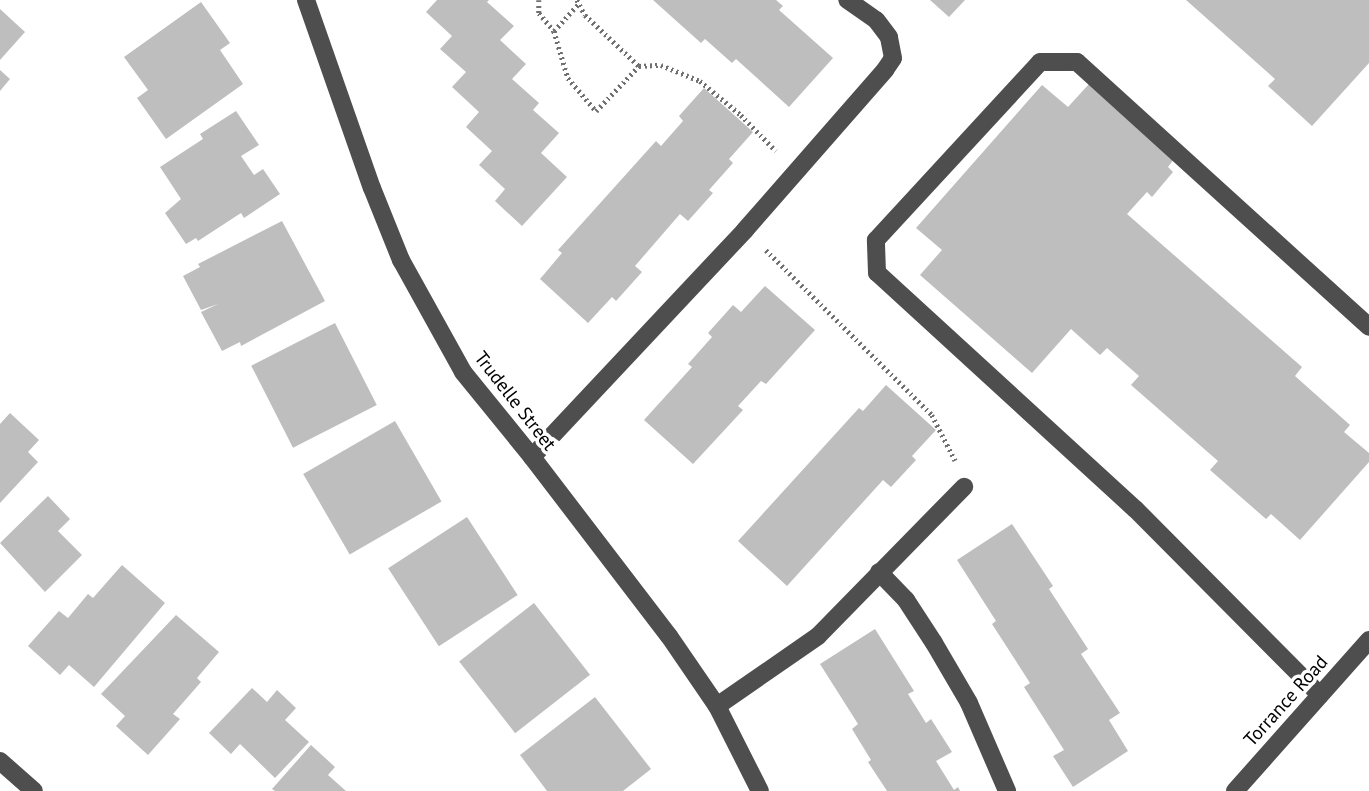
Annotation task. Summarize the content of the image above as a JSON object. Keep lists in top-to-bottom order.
{
  "streets": {
    "street": ["Trudelle Street", "Torrance Road"]
  }
}
